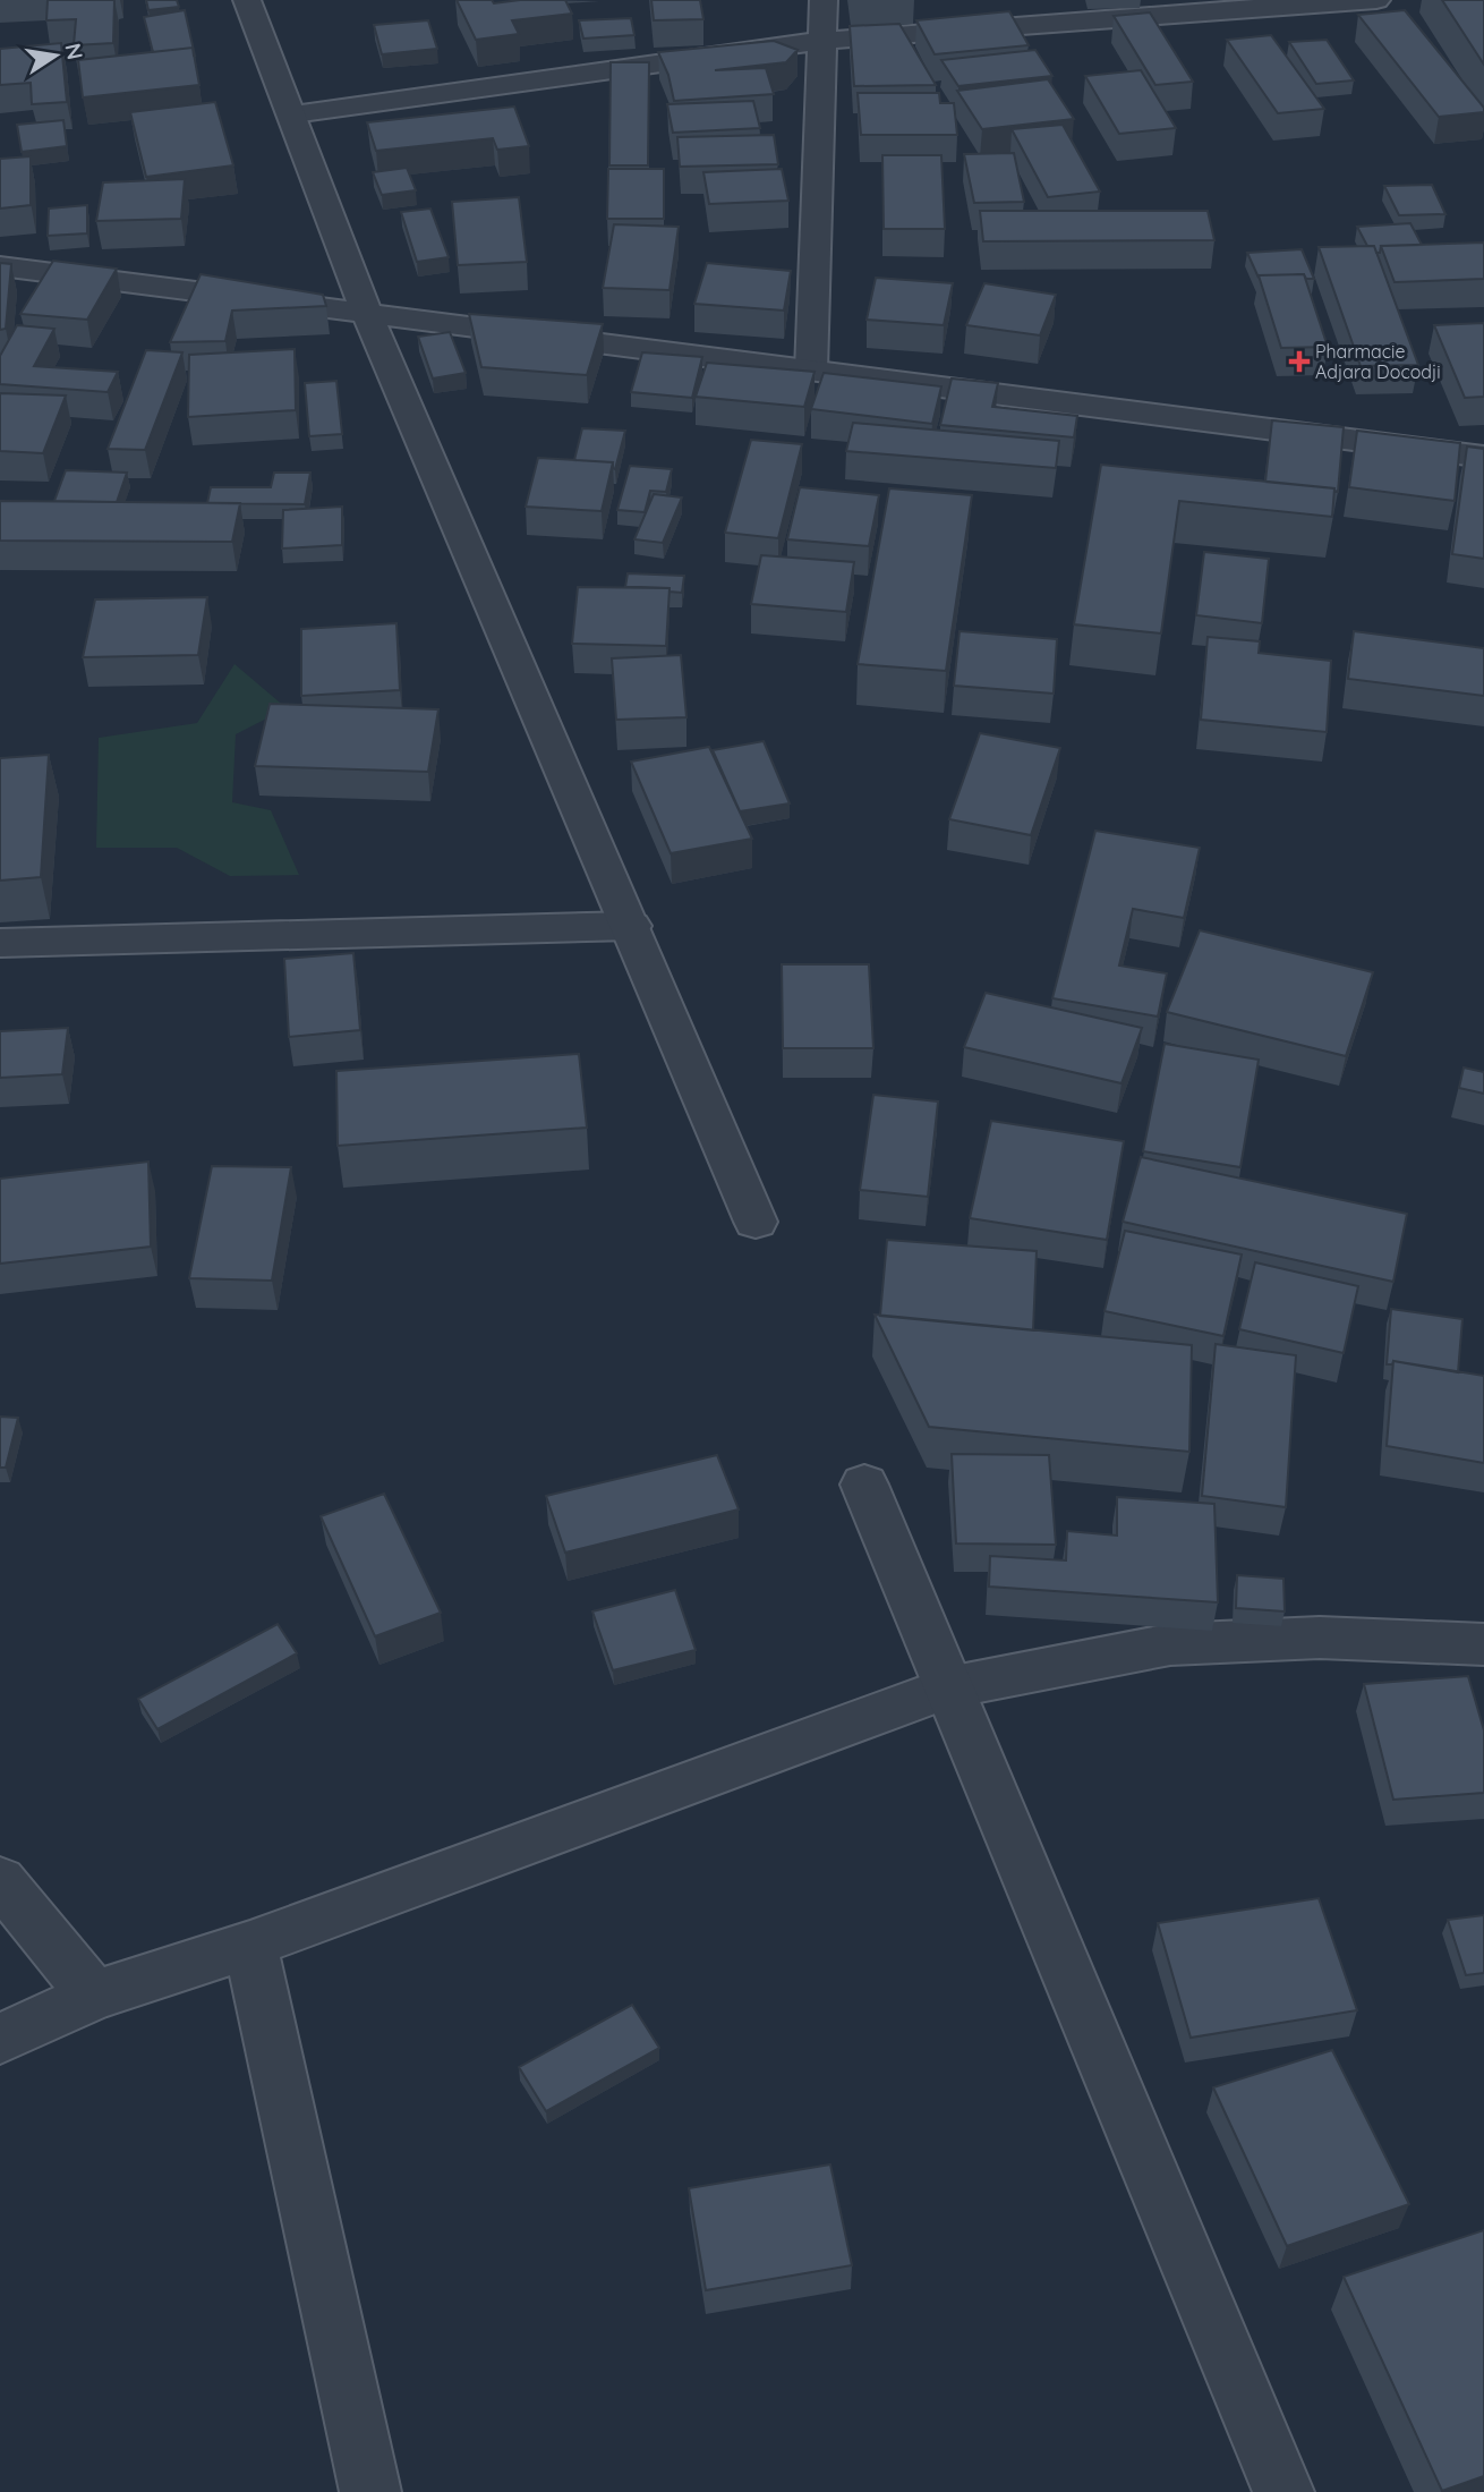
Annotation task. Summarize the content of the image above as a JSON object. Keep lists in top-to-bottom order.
{
  "places": {
    "health": ["Pharmacie Adjara Docodji"]
  },
  "north": "right"
}
